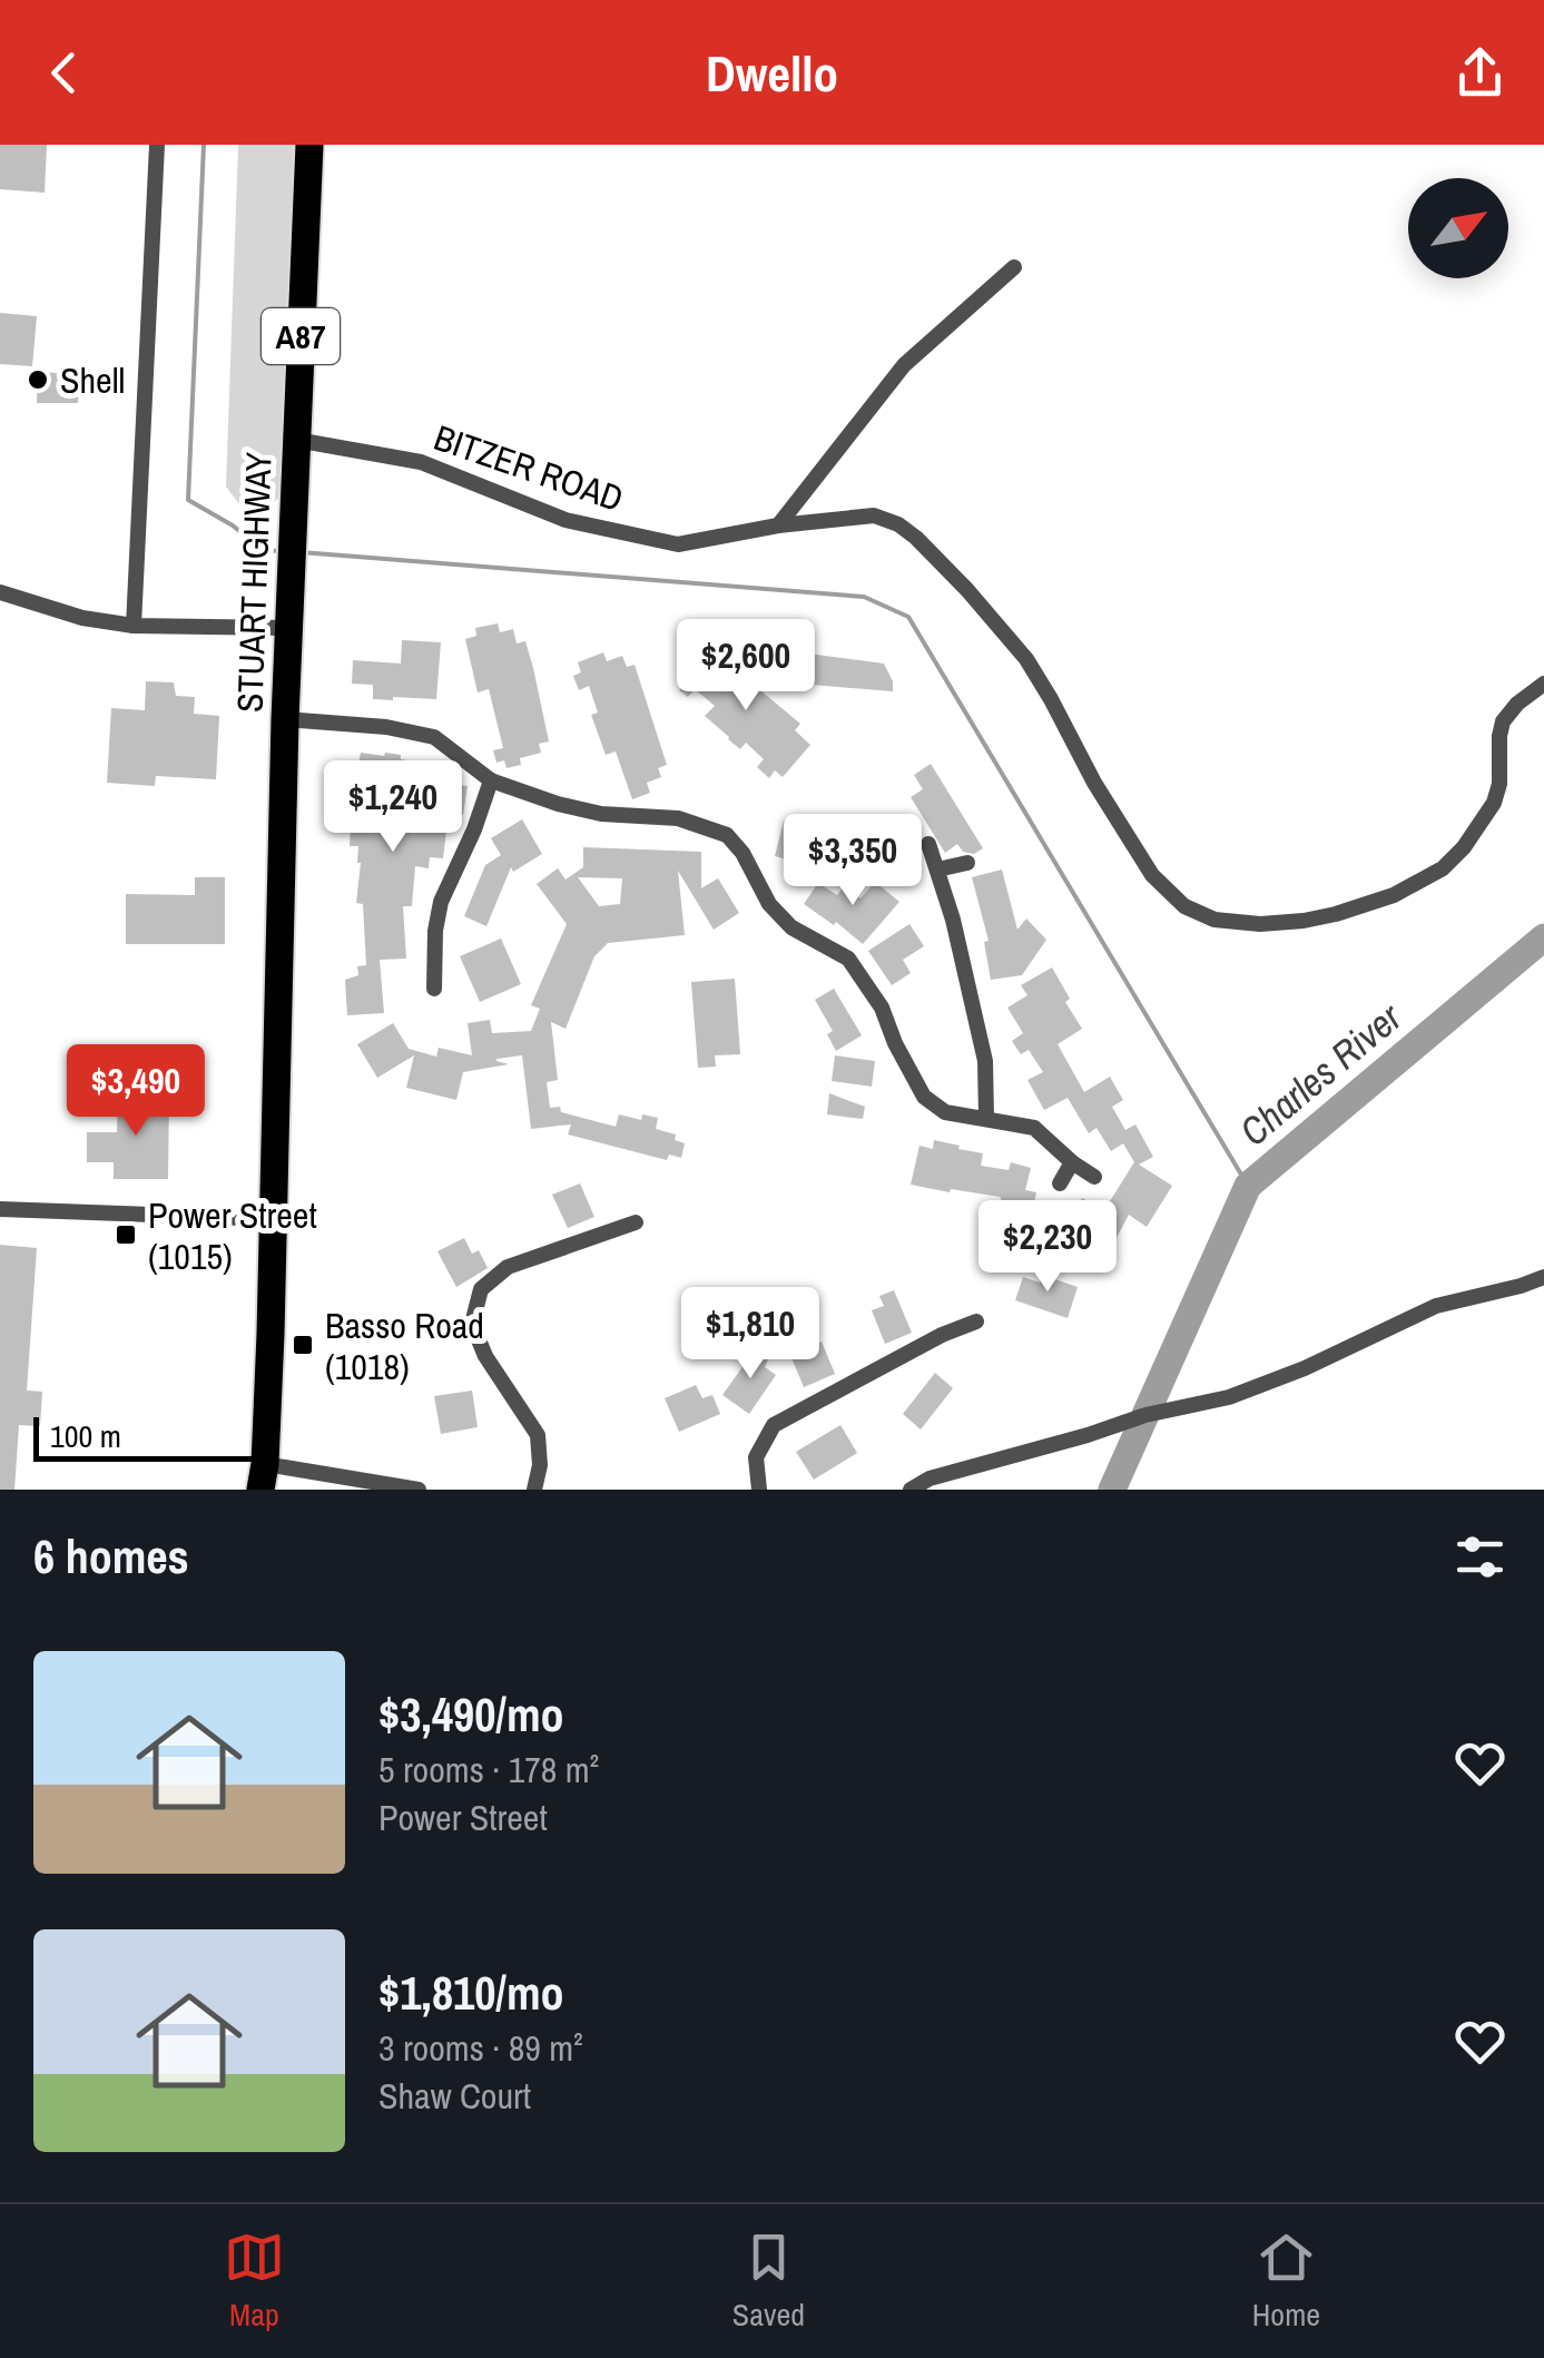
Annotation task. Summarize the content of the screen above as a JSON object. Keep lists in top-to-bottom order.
{
  "streets": {
    "highway": ["A87", "STUART HIGHWAY"],
    "street": ["BITZER ROAD"]
  },
  "crossings": [
    ["BITZER ROAD", "STUART HIGHWAY"]
  ],
  "water": ["Charles River"],
  "places": {
    "other": ["Shell"],
    "transit": ["Power Street (1015)", "Basso Road (1018)"]
  },
  "scale_bar": "100 m",
  "north": "top right",
  "page": {
    "header": "Dwello",
    "price": [
      "$2,600",
      "$1,240",
      "$3,350",
      "$3,490",
      "$2,230",
      "$1,810"
    ],
    "scale": "100 m",
    "heading": "6 homes",
    "list": [
      {
        "name": "$3,490/mo",
        "note": "5 rooms · 178 m² · Power Street"
      },
      {
        "name": "$1,810/mo",
        "note": "3 rooms · 89 m² · Shaw Court"
      }
    ],
    "tabs": ["Map", "Saved", "Home"]
  }
}
